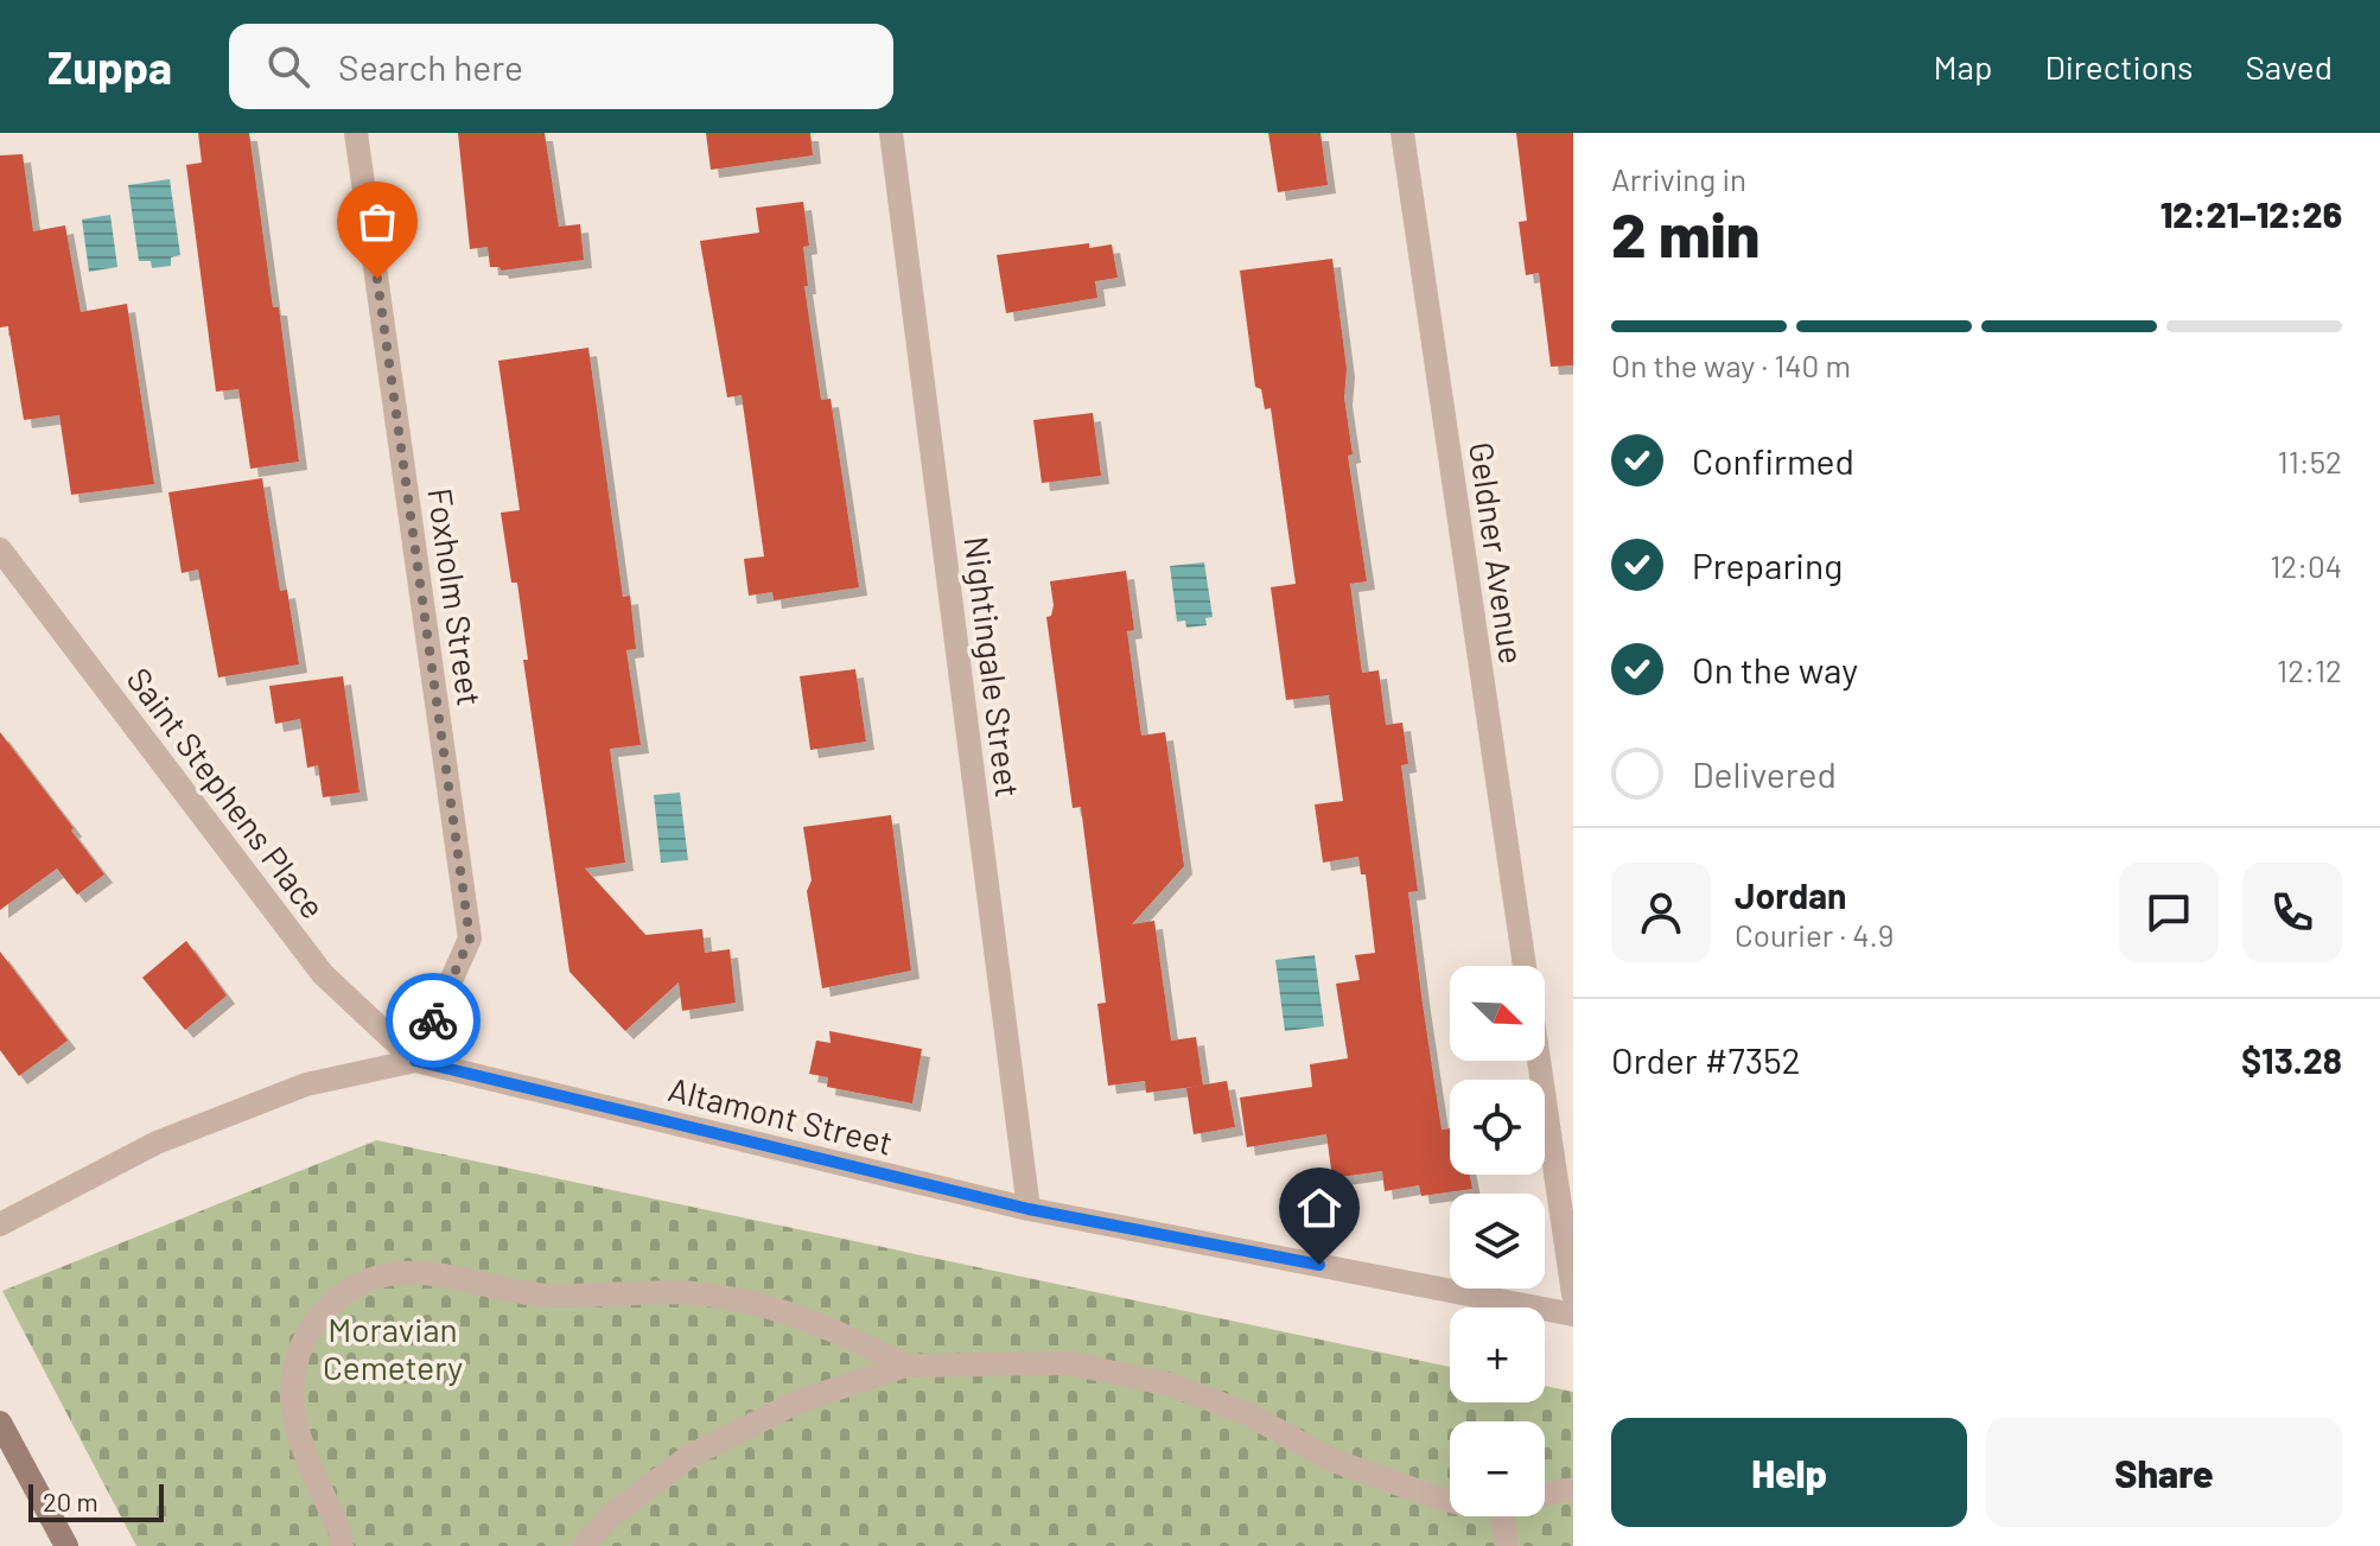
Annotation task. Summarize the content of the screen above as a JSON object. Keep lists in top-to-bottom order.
{
  "streets": {
    "street": [
      "Geldner Avenue",
      "Foxholm Street",
      "Nightingale Street",
      "Saint Stephens Place",
      "Altamont Street"
    ]
  },
  "crossings": [
    ["Foxholm Street", "Saint Stephens Place"],
    ["Foxholm Street", "Altamont Street"],
    ["Nightingale Street", "Altamont Street"],
    ["Saint Stephens Place", "Altamont Street"]
  ],
  "parks": ["Moravian Cemetery"],
  "scale_bar": "20 m",
  "north": "bottom right",
  "page": {
    "header": "Zuppa",
    "search": "Search here",
    "nav": ["Map", "Directions", "Saved"],
    "heading": ["2 min", "Arriving in", "12:21–12:26"],
    "panel": [
      "Jordan",
      "Courier · 4.9",
      "Order #7352",
      "$13.28"
    ],
    "bar": "On the way · 140 m",
    "list": [
      ["Confirmed", "11:52"],
      ["Preparing", "12:04"],
      ["On the way", "12:12"],
      "Delivered"
    ],
    "map_buttons": ["+", "−"],
    "buttons": ["Help", "Share"],
    "scale": "20 m"
  }
}
